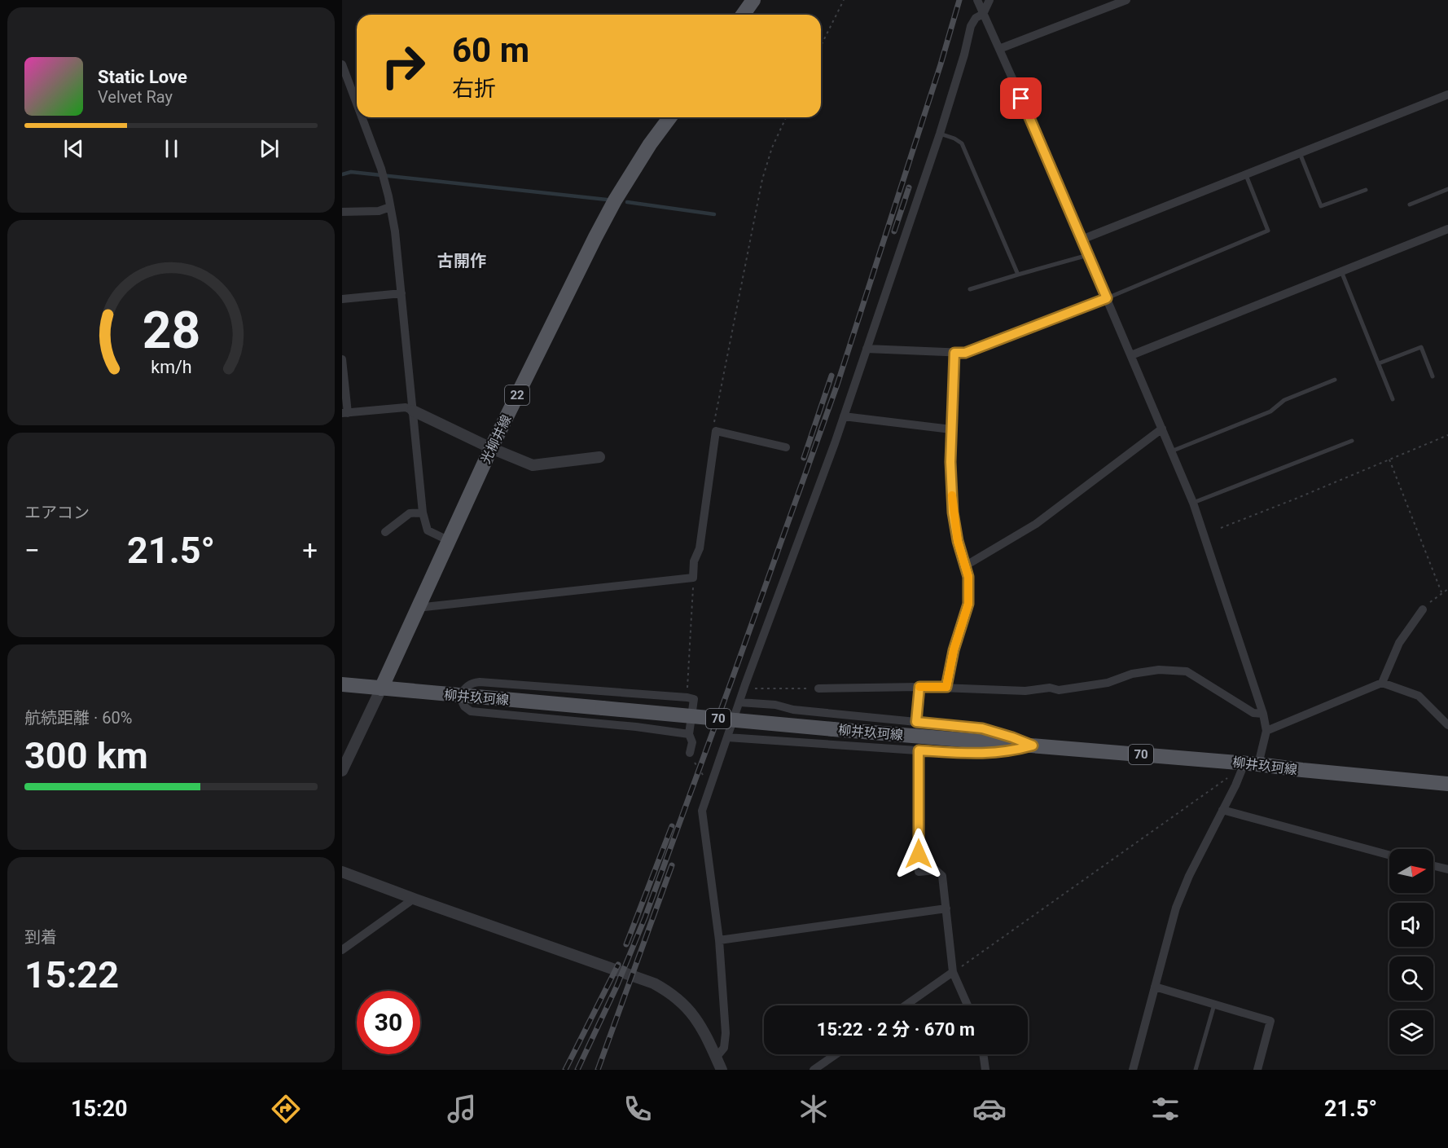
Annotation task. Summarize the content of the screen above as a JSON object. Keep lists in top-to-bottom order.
{
  "streets": {
    "main road": [
      "22",
      "光柳井線",
      "柳井玖珂線",
      "70"
    ]
  },
  "crossings": [
    ["光柳井線", "柳井玖珂線"]
  ],
  "districts": ["古開作"],
  "north": "right",
  "page": {
    "turn": ["60 m", "右折"],
    "song": ["Static Love", "Velvet Ray"],
    "tile": [
      "エアコン",
      ["航続距離 · 60%", "300 km"],
      ["到着", "15:22"]
    ],
    "heat": ["−", "21.5°", "+"],
    "limit": "30",
    "trip": "15:22 · 2 分 · 670 m",
    "tabs": ["15:20", "21.5°"],
    "gauge": ["28", "km/h"]
  }
}
